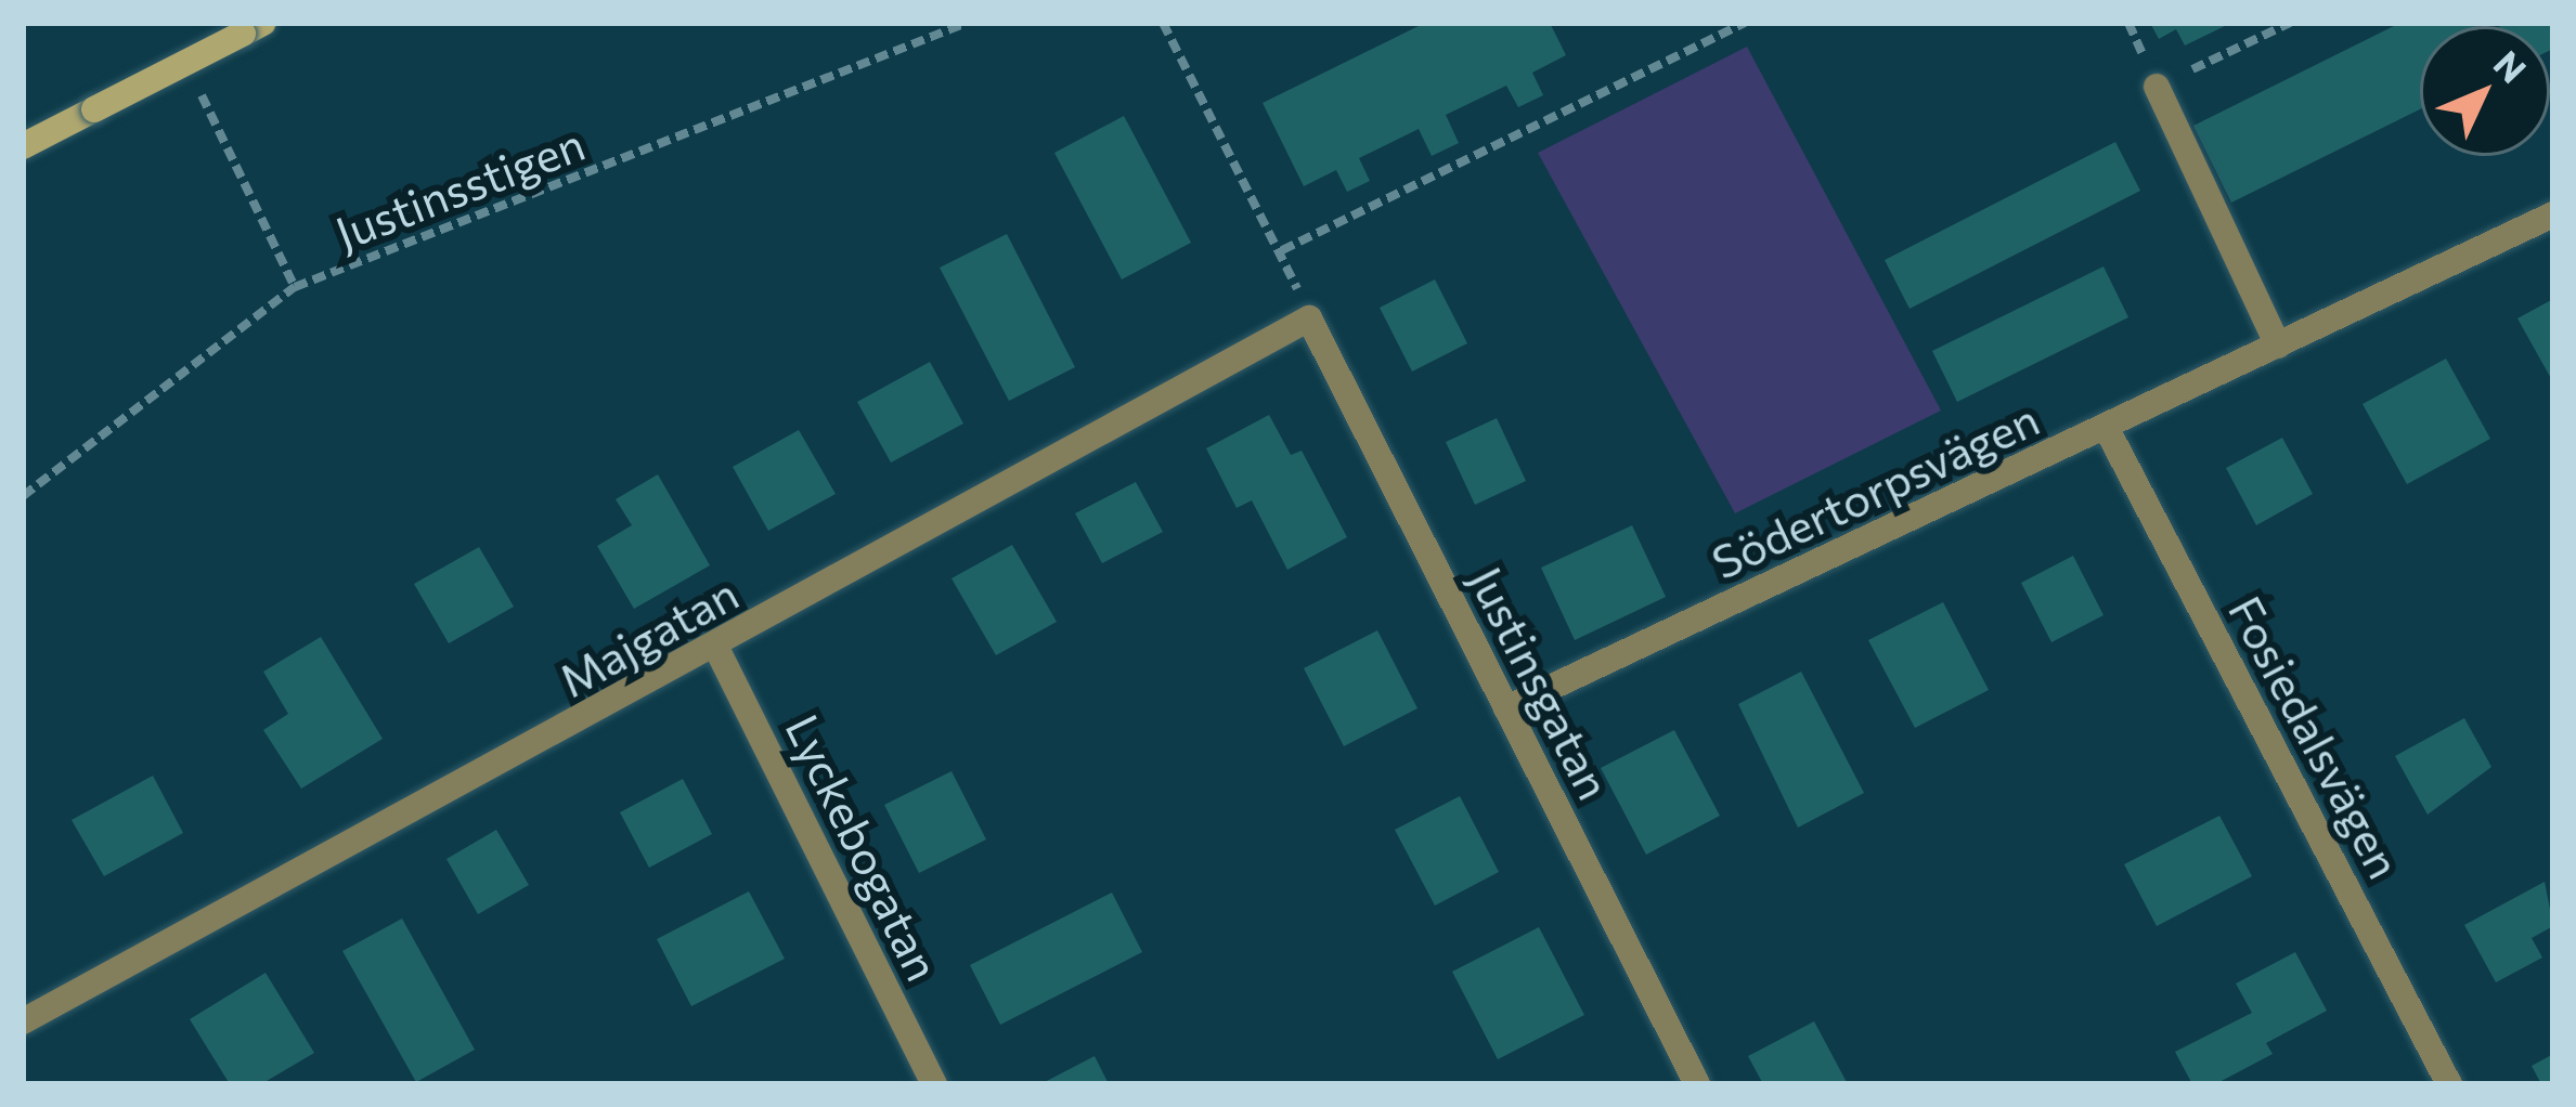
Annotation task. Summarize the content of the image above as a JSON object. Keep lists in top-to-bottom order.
{
  "streets": {
    "street": [
      "Södertorpsvägen",
      "Majgatan",
      "Justinsgatan",
      "Fosiedalsvägen",
      "Lyckebogatan"
    ],
    "path": ["Justinsstigen"]
  },
  "crossings": [
    ["Södertorpsvägen", "Justinsgatan"],
    ["Södertorpsvägen", "Fosiedalsvägen"],
    ["Majgatan", "Justinsgatan"],
    ["Majgatan", "Lyckebogatan"]
  ],
  "north": "top right"
}
